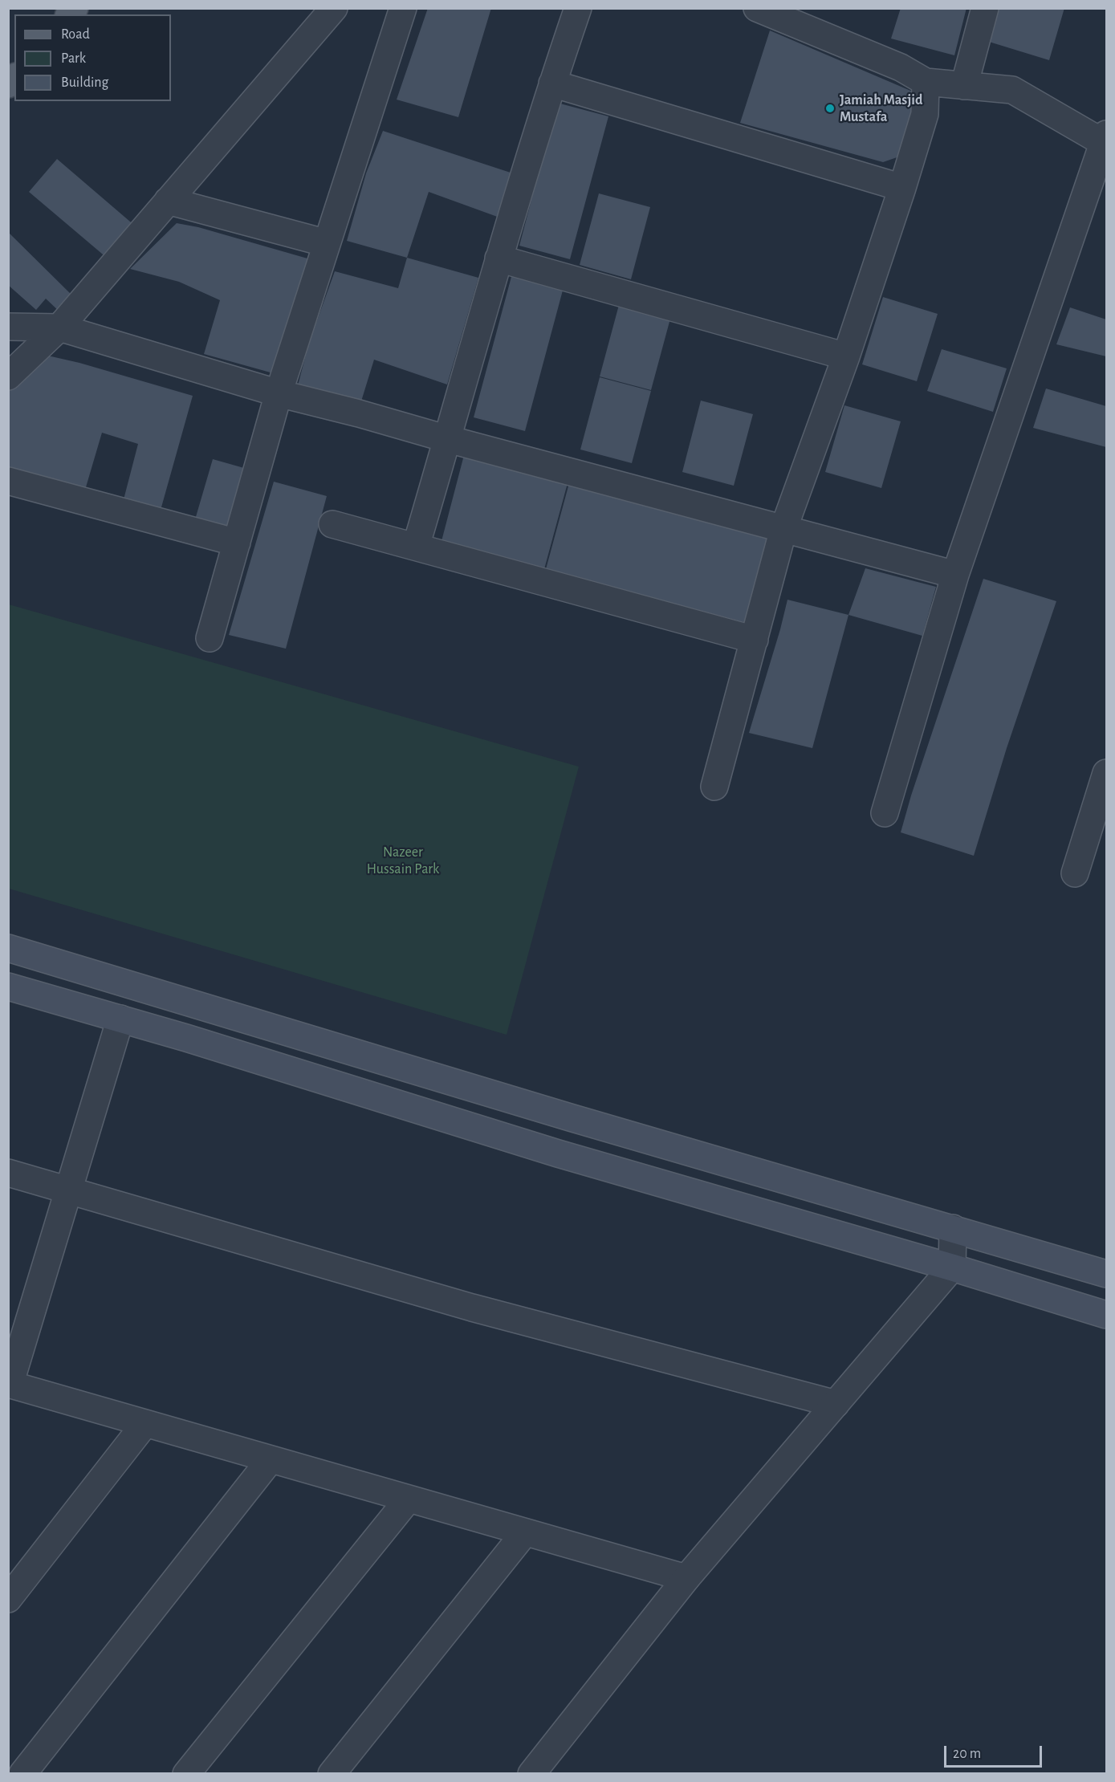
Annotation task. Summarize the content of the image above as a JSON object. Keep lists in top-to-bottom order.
{
  "parks": ["Nazeer Hussain Park"],
  "places": ["Jamiah Masjid Mustafa"],
  "legend": ["Road", "Park", "Building"],
  "scale_bar": "20 m"
}
